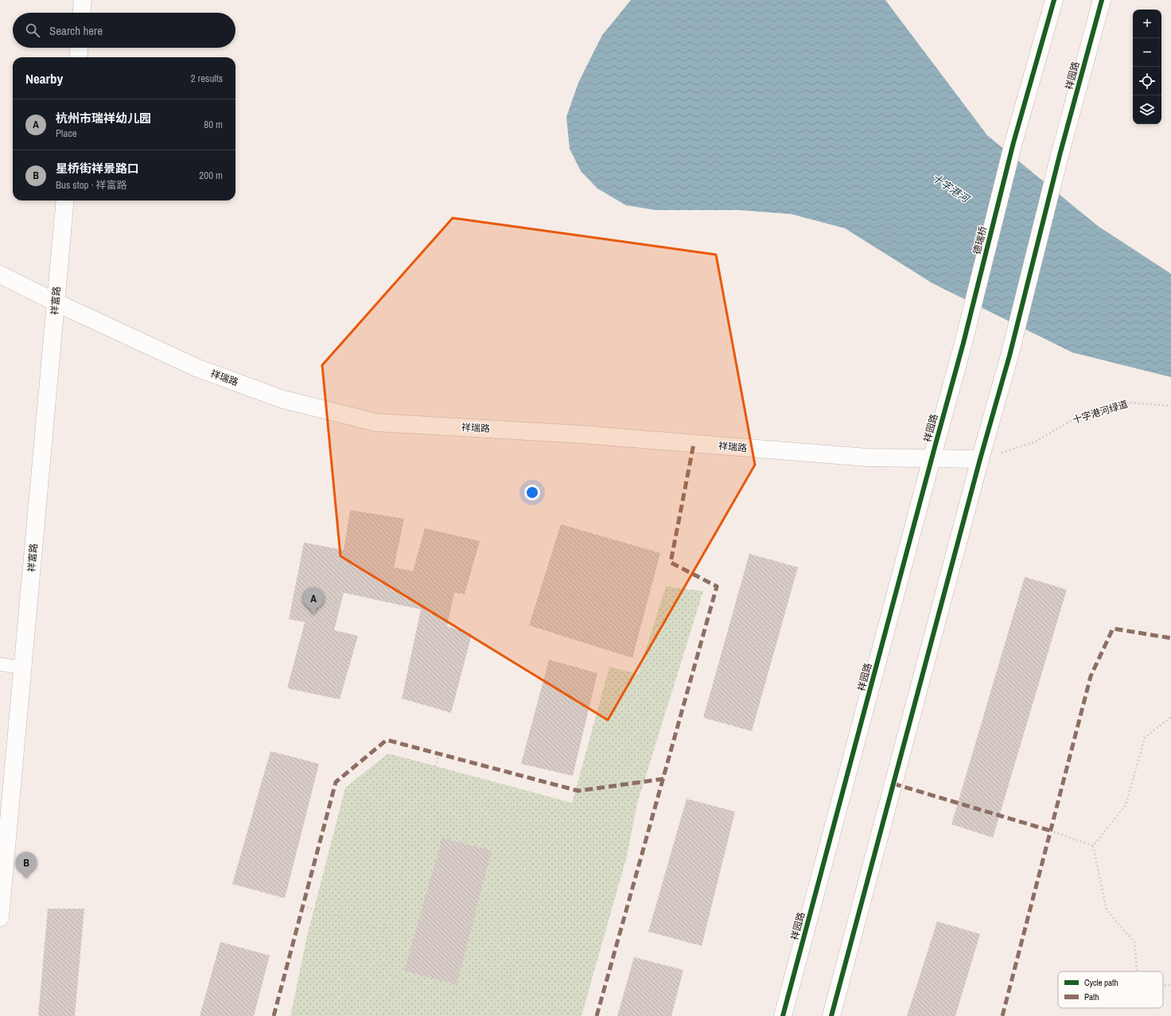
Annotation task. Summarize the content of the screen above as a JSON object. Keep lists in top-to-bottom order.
{
  "streets": {
    "main road": [
      "祥园路",
      "德瑞桥",
      "祥富路",
      "祥瑞路"
    ],
    "path": ["十字港河绿道"]
  },
  "crossings": [
    ["祥园路", "德瑞桥"],
    ["祥园路", "祥瑞路"],
    ["祥园路", "十字港河绿道"],
    ["祥富路", "祥瑞路"],
    ["祥瑞路", "十字港河绿道"]
  ],
  "water": ["十字港河"],
  "legend": ["Cycle path", "Path"],
  "page": {
    "map_buttons": ["+", "−"],
    "search": "Search here",
    "heading": ["Nearby", "2 results"],
    "list": [
      {
        "mark": "A",
        "name": "杭州市瑞祥幼儿园",
        "note": "Place",
        "value": "80 m"
      },
      {
        "mark": "B",
        "name": "星桥街祥景路口",
        "note": "Bus stop · 祥富路",
        "value": "200 m"
      }
    ],
    "pins": ["A", "B"]
  }
}
